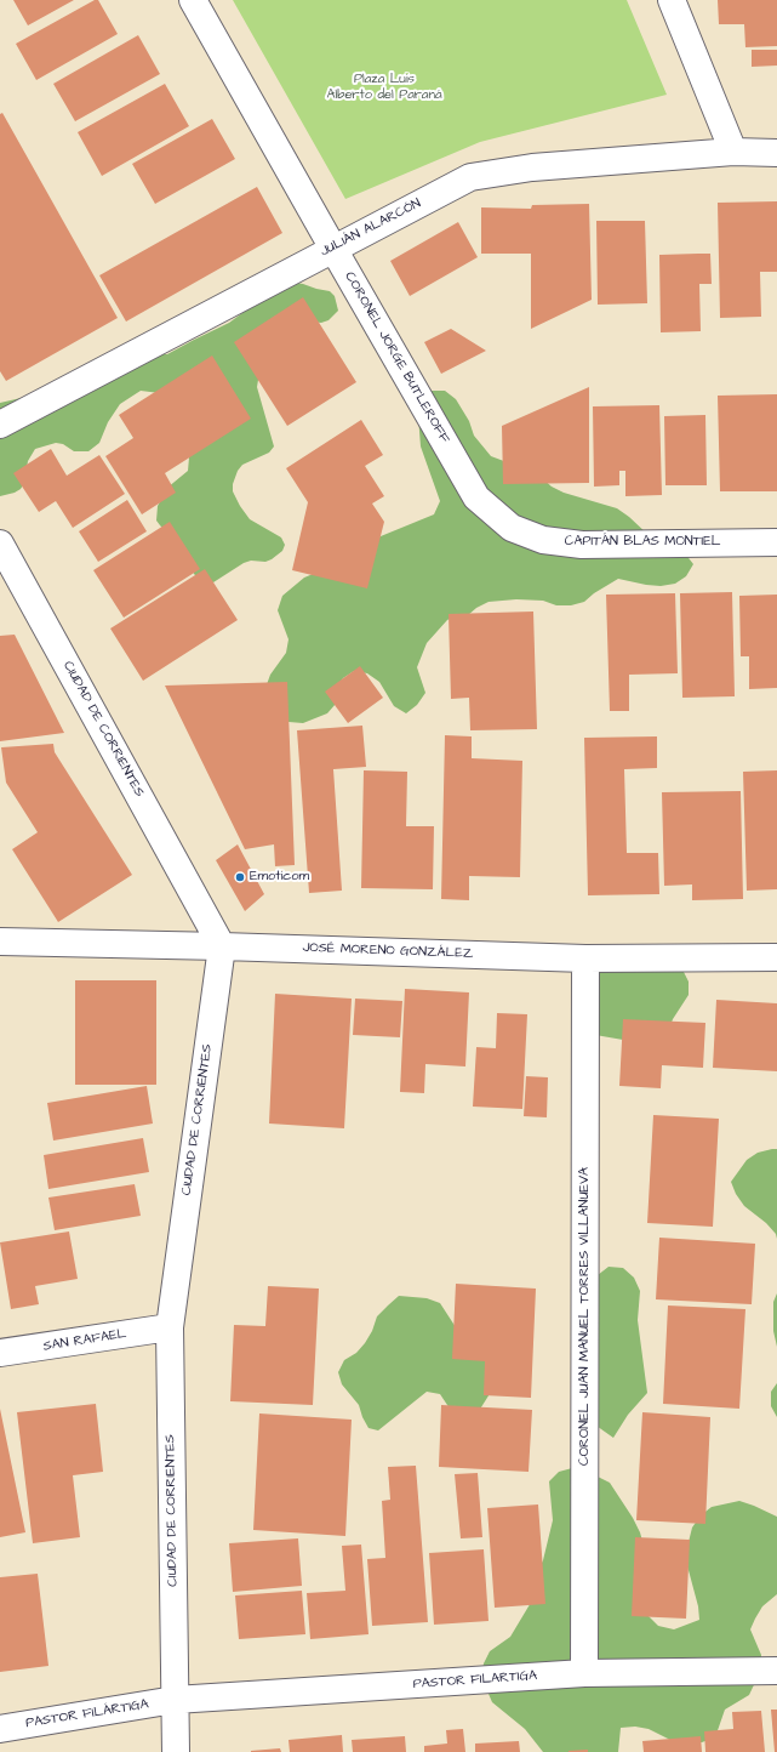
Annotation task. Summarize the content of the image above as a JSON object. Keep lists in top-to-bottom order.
{
  "streets": {
    "street": [
      "JULIÁN ALARCÓN",
      "CORONEL JORGE BUTLEROFF",
      "CAPITÁN BLAS MONTIEL",
      "CIUDAD DE CORRIENTES",
      "JOSÉ MORENO GONZÁLEZ",
      "CORONEL JUAN MANUEL TORRES VILLANUEVA",
      "SAN RAFAEL",
      "PASTOR FILARTIGA",
      "PASTOR FILÁRTIGA"
    ]
  },
  "crossings": [
    ["JULIÁN ALARCÓN", "CORONEL JORGE BUTLEROFF"],
    ["CORONEL JORGE BUTLEROFF", "CAPITÁN BLAS MONTIEL"],
    ["CIUDAD DE CORRIENTES", "JOSÉ MORENO GONZÁLEZ"],
    ["CIUDAD DE CORRIENTES", "SAN RAFAEL"],
    ["CIUDAD DE CORRIENTES", "PASTOR FILARTIGA"],
    ["CIUDAD DE CORRIENTES", "PASTOR FILÁRTIGA"],
    ["JOSÉ MORENO GONZÁLEZ", "CORONEL JUAN MANUEL TORRES VILLANUEVA"],
    ["CORONEL JUAN MANUEL TORRES VILLANUEVA", "PASTOR FILARTIGA"],
    ["PASTOR FILARTIGA", "PASTOR FILÁRTIGA"]
  ],
  "parks": ["Plaza Luis Alberto del Paraná"],
  "places": ["Emoticom"]
}
